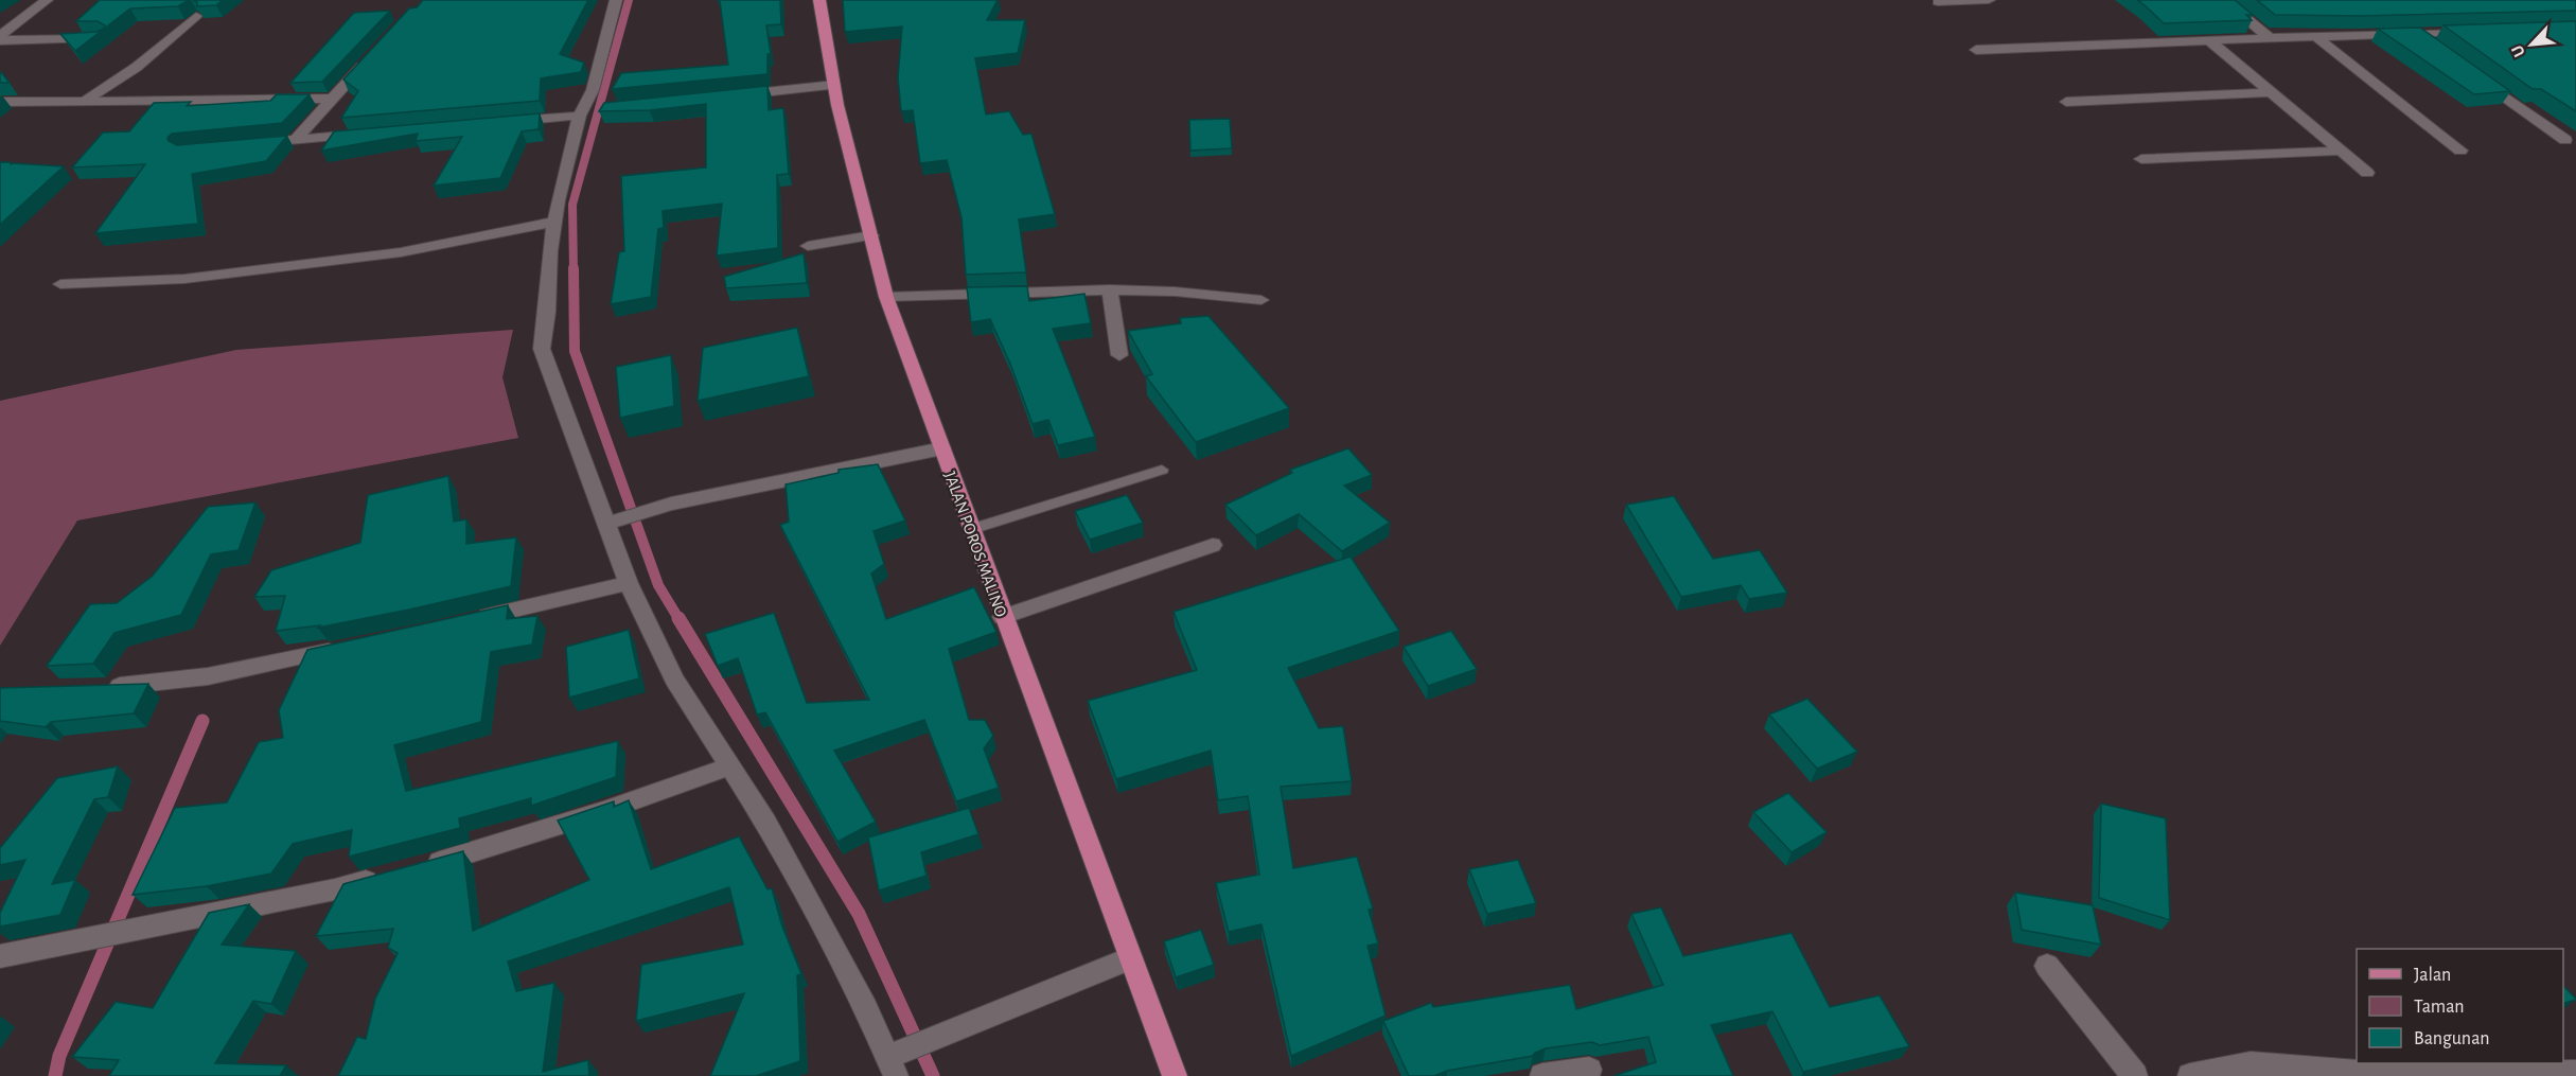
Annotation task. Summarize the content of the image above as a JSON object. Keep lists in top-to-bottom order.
{
  "streets": {
    "main road": ["JALAN POROS MALINO"]
  },
  "legend": ["Jalan", "Taman", "Bangunan"],
  "north": "bottom left"
}
